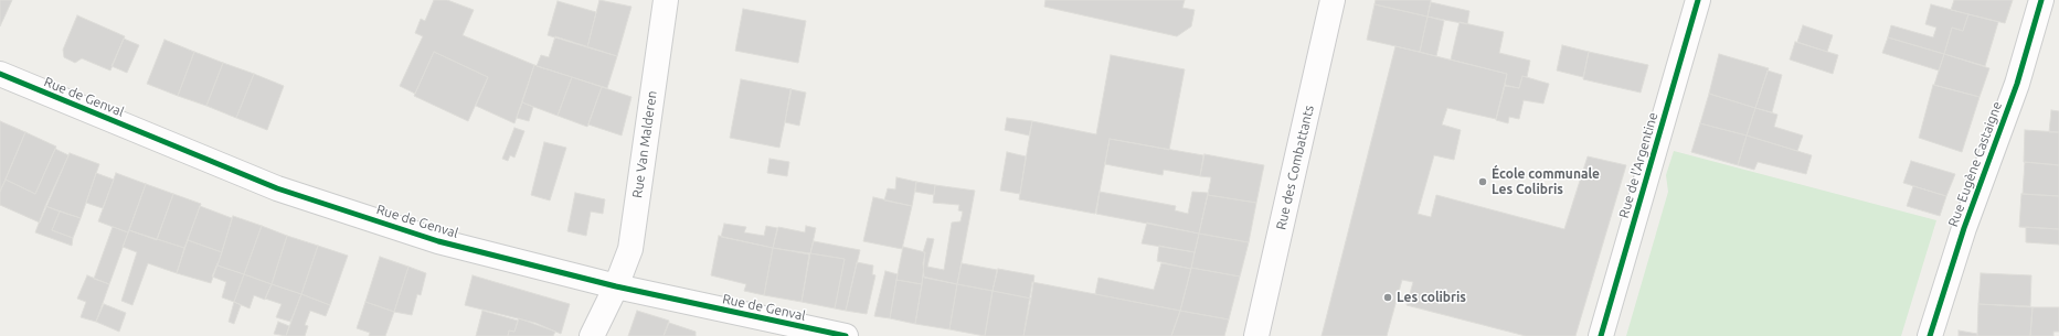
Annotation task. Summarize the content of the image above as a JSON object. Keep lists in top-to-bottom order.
{
  "streets": {
    "street": [
      "Rue de Genval",
      "Rue Van Malderen",
      "Rue Eugène Castaigne",
      "Rue de l'Argentine",
      "Rue des Combattants"
    ]
  },
  "crossings": [
    ["Rue de Genval", "Rue Van Malderen"]
  ],
  "places": ["École communale Les Colibris", "Les colibris"]
}
